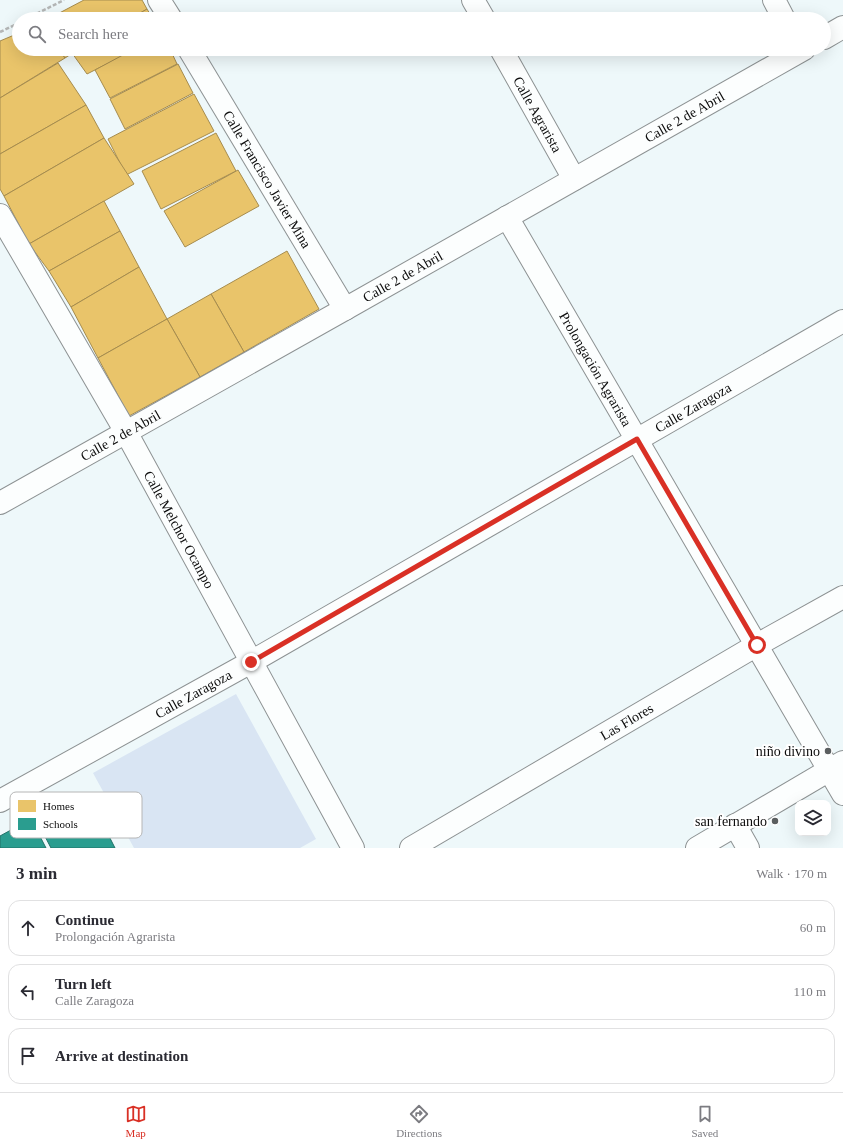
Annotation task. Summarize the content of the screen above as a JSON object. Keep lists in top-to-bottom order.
{
  "streets": {
    "street": [
      "Calle Agrarista",
      "Calle 2 de Abril",
      "Calle Francisco Javier Mina",
      "Prolongación Agrarista",
      "Calle Zaragoza",
      "Calle Melchor Ocampo",
      "Las Flores"
    ]
  },
  "crossings": [
    ["Calle Agrarista", "Calle 2 de Abril"],
    ["Calle 2 de Abril", "Calle Francisco Javier Mina"],
    ["Calle 2 de Abril", "Prolongación Agrarista"],
    ["Calle 2 de Abril", "Calle Melchor Ocampo"],
    ["Prolongación Agrarista", "Calle Zaragoza"],
    ["Prolongación Agrarista", "Las Flores"],
    ["Calle Zaragoza", "Calle Melchor Ocampo"]
  ],
  "places": ["niño divino", "san fernando"],
  "legend": ["Homes", "Schools"],
  "page": {
    "search": "Search here",
    "heading": ["3 min", "Walk · 170 m"],
    "list": [
      ["Continue", "Prolongación Agrarista", "60 m"],
      ["Turn left", "Calle Zaragoza", "110 m"],
      "Arrive at destination"
    ],
    "nav": ["Map", "Directions", "Saved"]
  }
}
